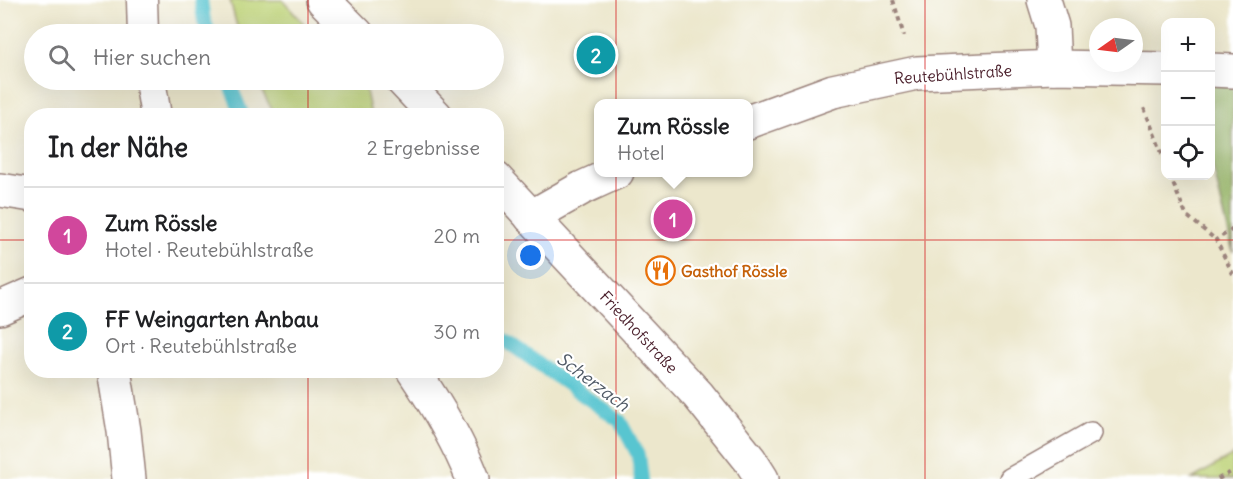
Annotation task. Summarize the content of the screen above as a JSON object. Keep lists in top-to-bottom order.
{
  "streets": {
    "street": ["Reutebühlstraße", "Friedhofstraße"]
  },
  "water": ["Scherzach"],
  "places": {
    "restaurant": ["Gasthof Rössle"]
  },
  "north": "left",
  "page": {
    "map_buttons": ["+", "−"],
    "search": "Hier suchen",
    "pins": ["2", "1"],
    "popup": ["Zum Rössle", "Hotel"],
    "heading": ["In der Nähe", "2 Ergebnisse"],
    "list": [
      {
        "mark": "1",
        "name": "Zum Rössle",
        "note": "Hotel · Reutebühlstraße",
        "value": "20 m"
      },
      {
        "mark": "2",
        "name": "FF Weingarten Anbau",
        "note": "Ort · Reutebühlstraße",
        "value": "30 m"
      }
    ]
  }
}
